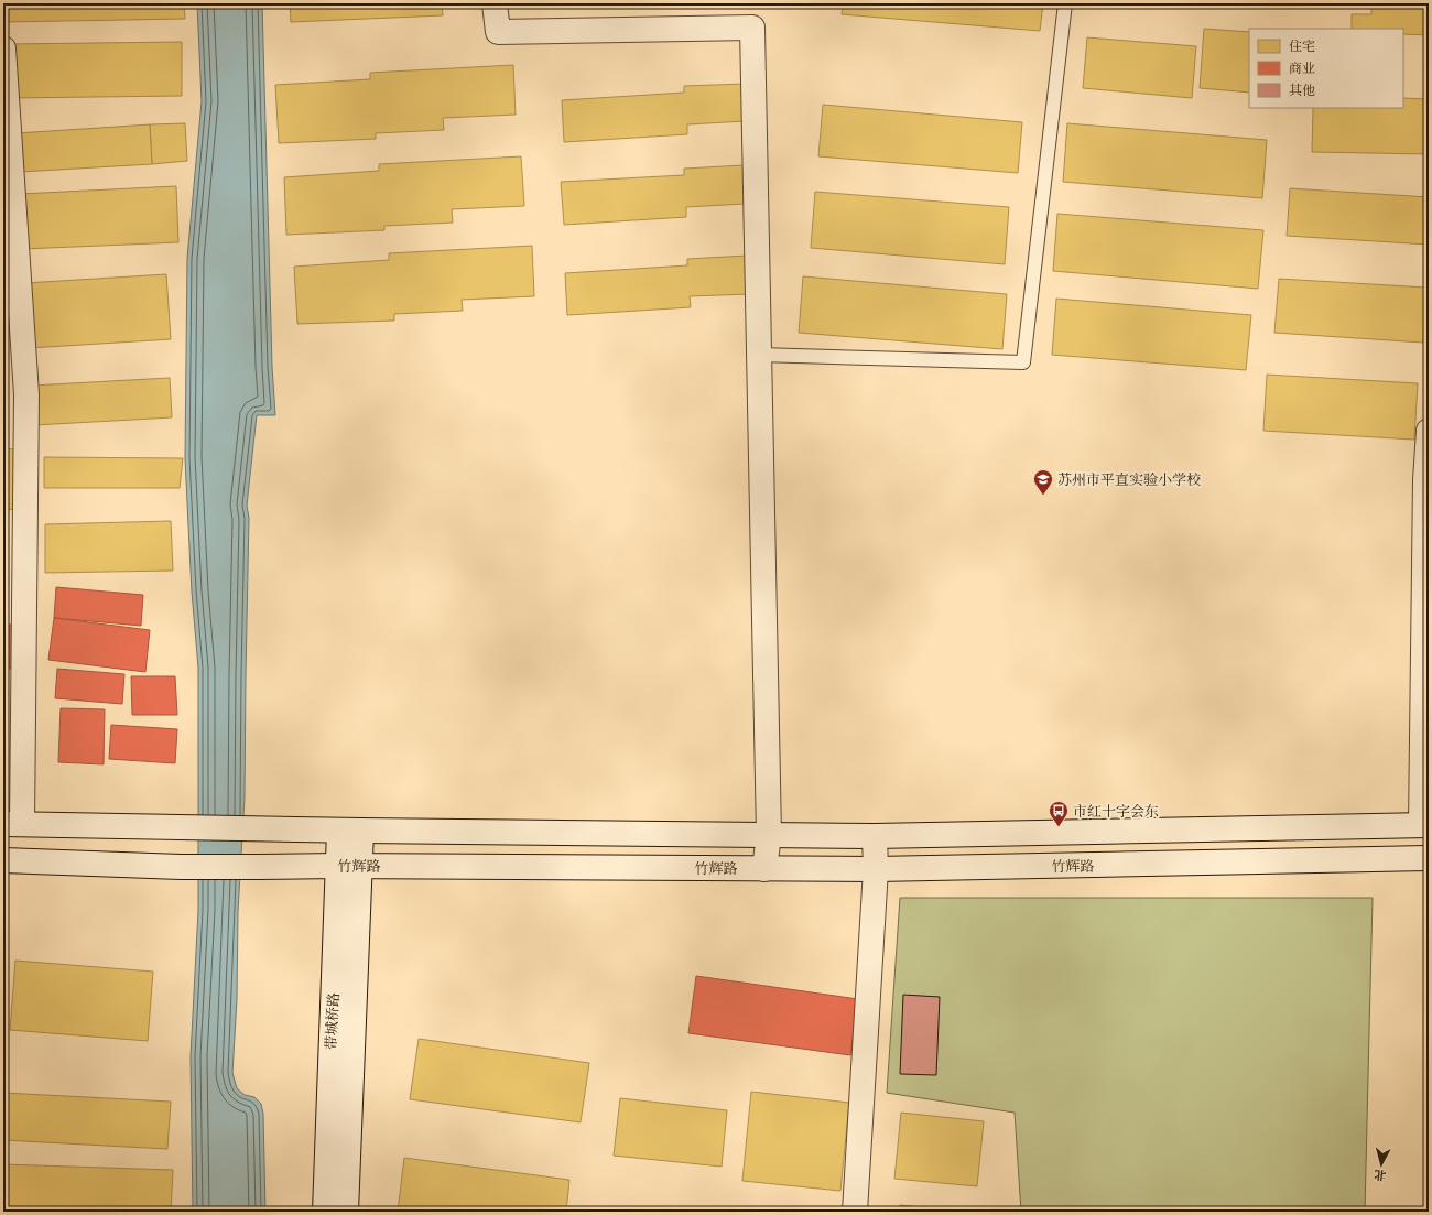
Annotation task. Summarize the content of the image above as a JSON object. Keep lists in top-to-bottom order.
{
  "streets": {
    "main road": ["竹辉路", "带城桥路"]
  },
  "crossings": [
    ["竹辉路", "带城桥路"]
  ],
  "places": {
    "school or university": ["苏州市平直实验小学校"],
    "bus stop": ["市红十字会东"]
  },
  "legend": ["住宅", "商业", "其他"],
  "north": "bottom"
}
